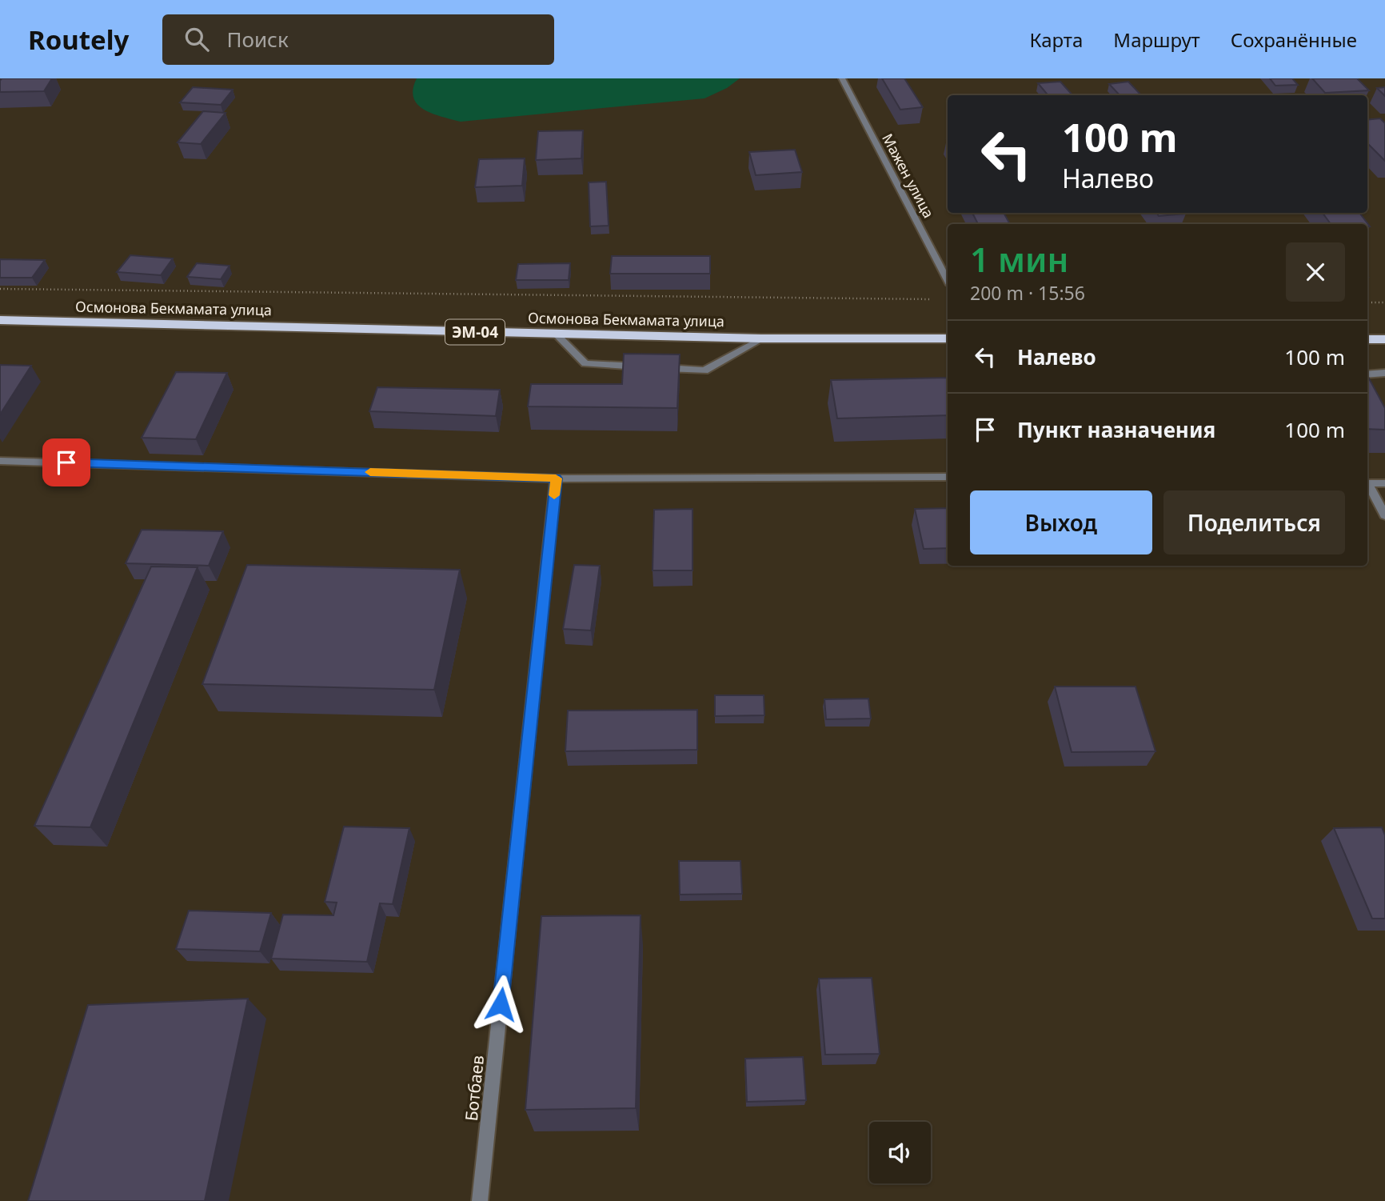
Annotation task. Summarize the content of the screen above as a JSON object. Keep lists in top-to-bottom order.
{
  "streets": {
    "highway": ["Осмонова Бекмамата улица", "ЭМ-04"],
    "street": ["Мажен улица", "Ботбаев"]
  },
  "page": {
    "header": "Routely",
    "search": "Поиск",
    "nav": ["Карта", "Маршрут", "Сохранённые"],
    "turn": ["100 m", "Налево"],
    "heading": ["1 мин", "200 m · 15:56"],
    "list": [
      {
        "name": "Налево",
        "value": "100 m"
      },
      {
        "name": "Пункт назначения",
        "value": "100 m"
      }
    ],
    "buttons": ["Выход", "Поделиться"]
  }
}
